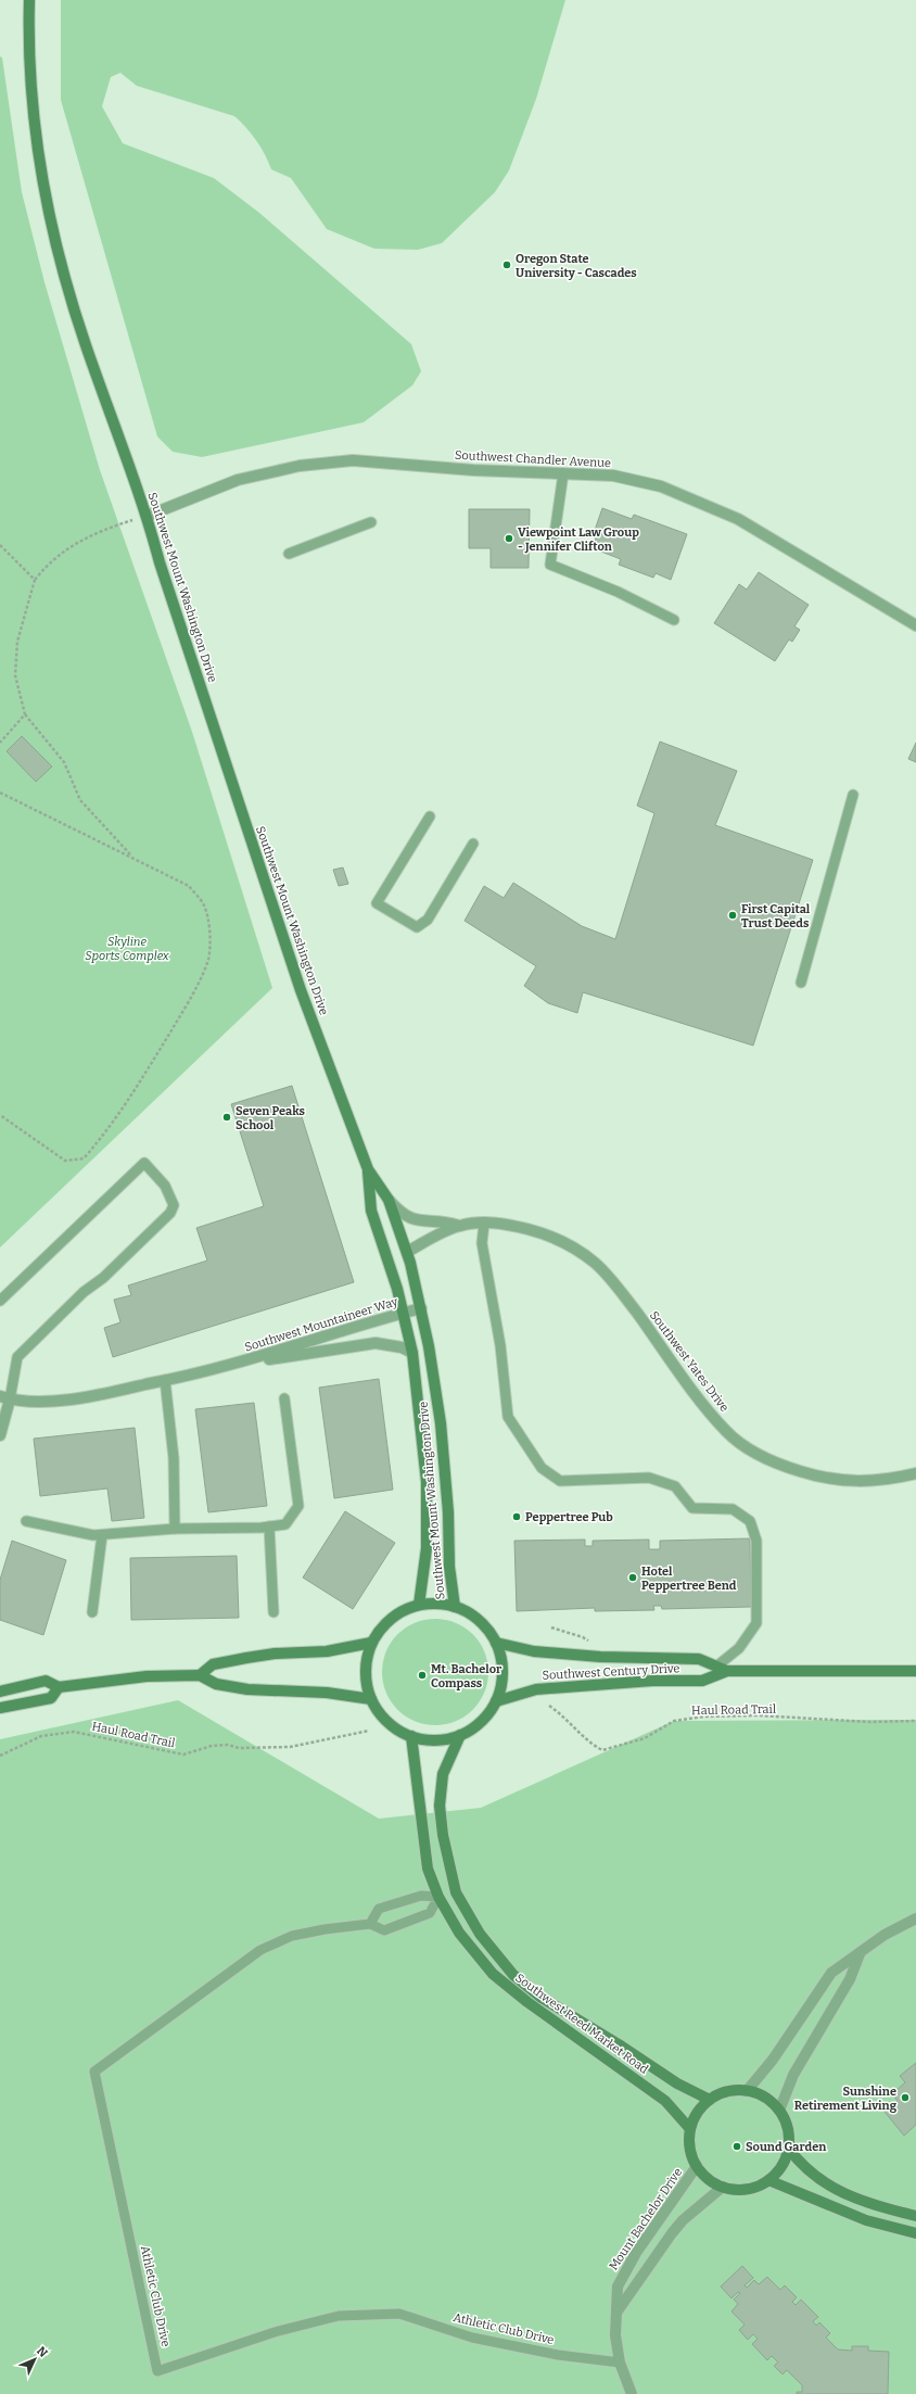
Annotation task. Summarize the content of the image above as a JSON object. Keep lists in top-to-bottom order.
{
  "streets": {
    "main road": ["Southwest Mount Washington Drive", "Southwest Century Drive", "Southwest Reed Market Road"],
    "street": [
      "Southwest Chandler Avenue",
      "Southwest Mountaineer Way",
      "Southwest Yates Drive",
      "Mount Bachelor Drive"
    ],
    "lane": ["Athletic Club Drive"],
    "path": ["Haul Road Trail"]
  },
  "crossings": [
    ["Southwest Chandler Avenue", "Southwest Mount Washington Drive"],
    ["Southwest Mount Washington Drive", "Southwest Mountaineer Way"],
    ["Southwest Mount Washington Drive", "Southwest Yates Drive"],
    ["Southwest Mount Washington Drive", "Southwest Century Drive"],
    ["Southwest Mount Washington Drive", "Southwest Reed Market Road"],
    ["Southwest Century Drive", "Southwest Reed Market Road"],
    ["Southwest Reed Market Road", "Mount Bachelor Drive"],
    ["Southwest Reed Market Road", "Athletic Club Drive"],
    ["Mount Bachelor Drive", "Athletic Club Drive"]
  ],
  "parks": ["Skyline Sports Complex"],
  "places": [
    "Oregon State University - Cascades",
    "Viewpoint Law Group - Jennifer Clifton",
    "First Capital Trust Deeds",
    "Seven Peaks School",
    "Peppertree Pub",
    "Hotel Peppertree Bend",
    "Mt. Bachelor Compass",
    "Sunshine Retirement Living",
    "Sound Garden"
  ],
  "north": "top right"
}
